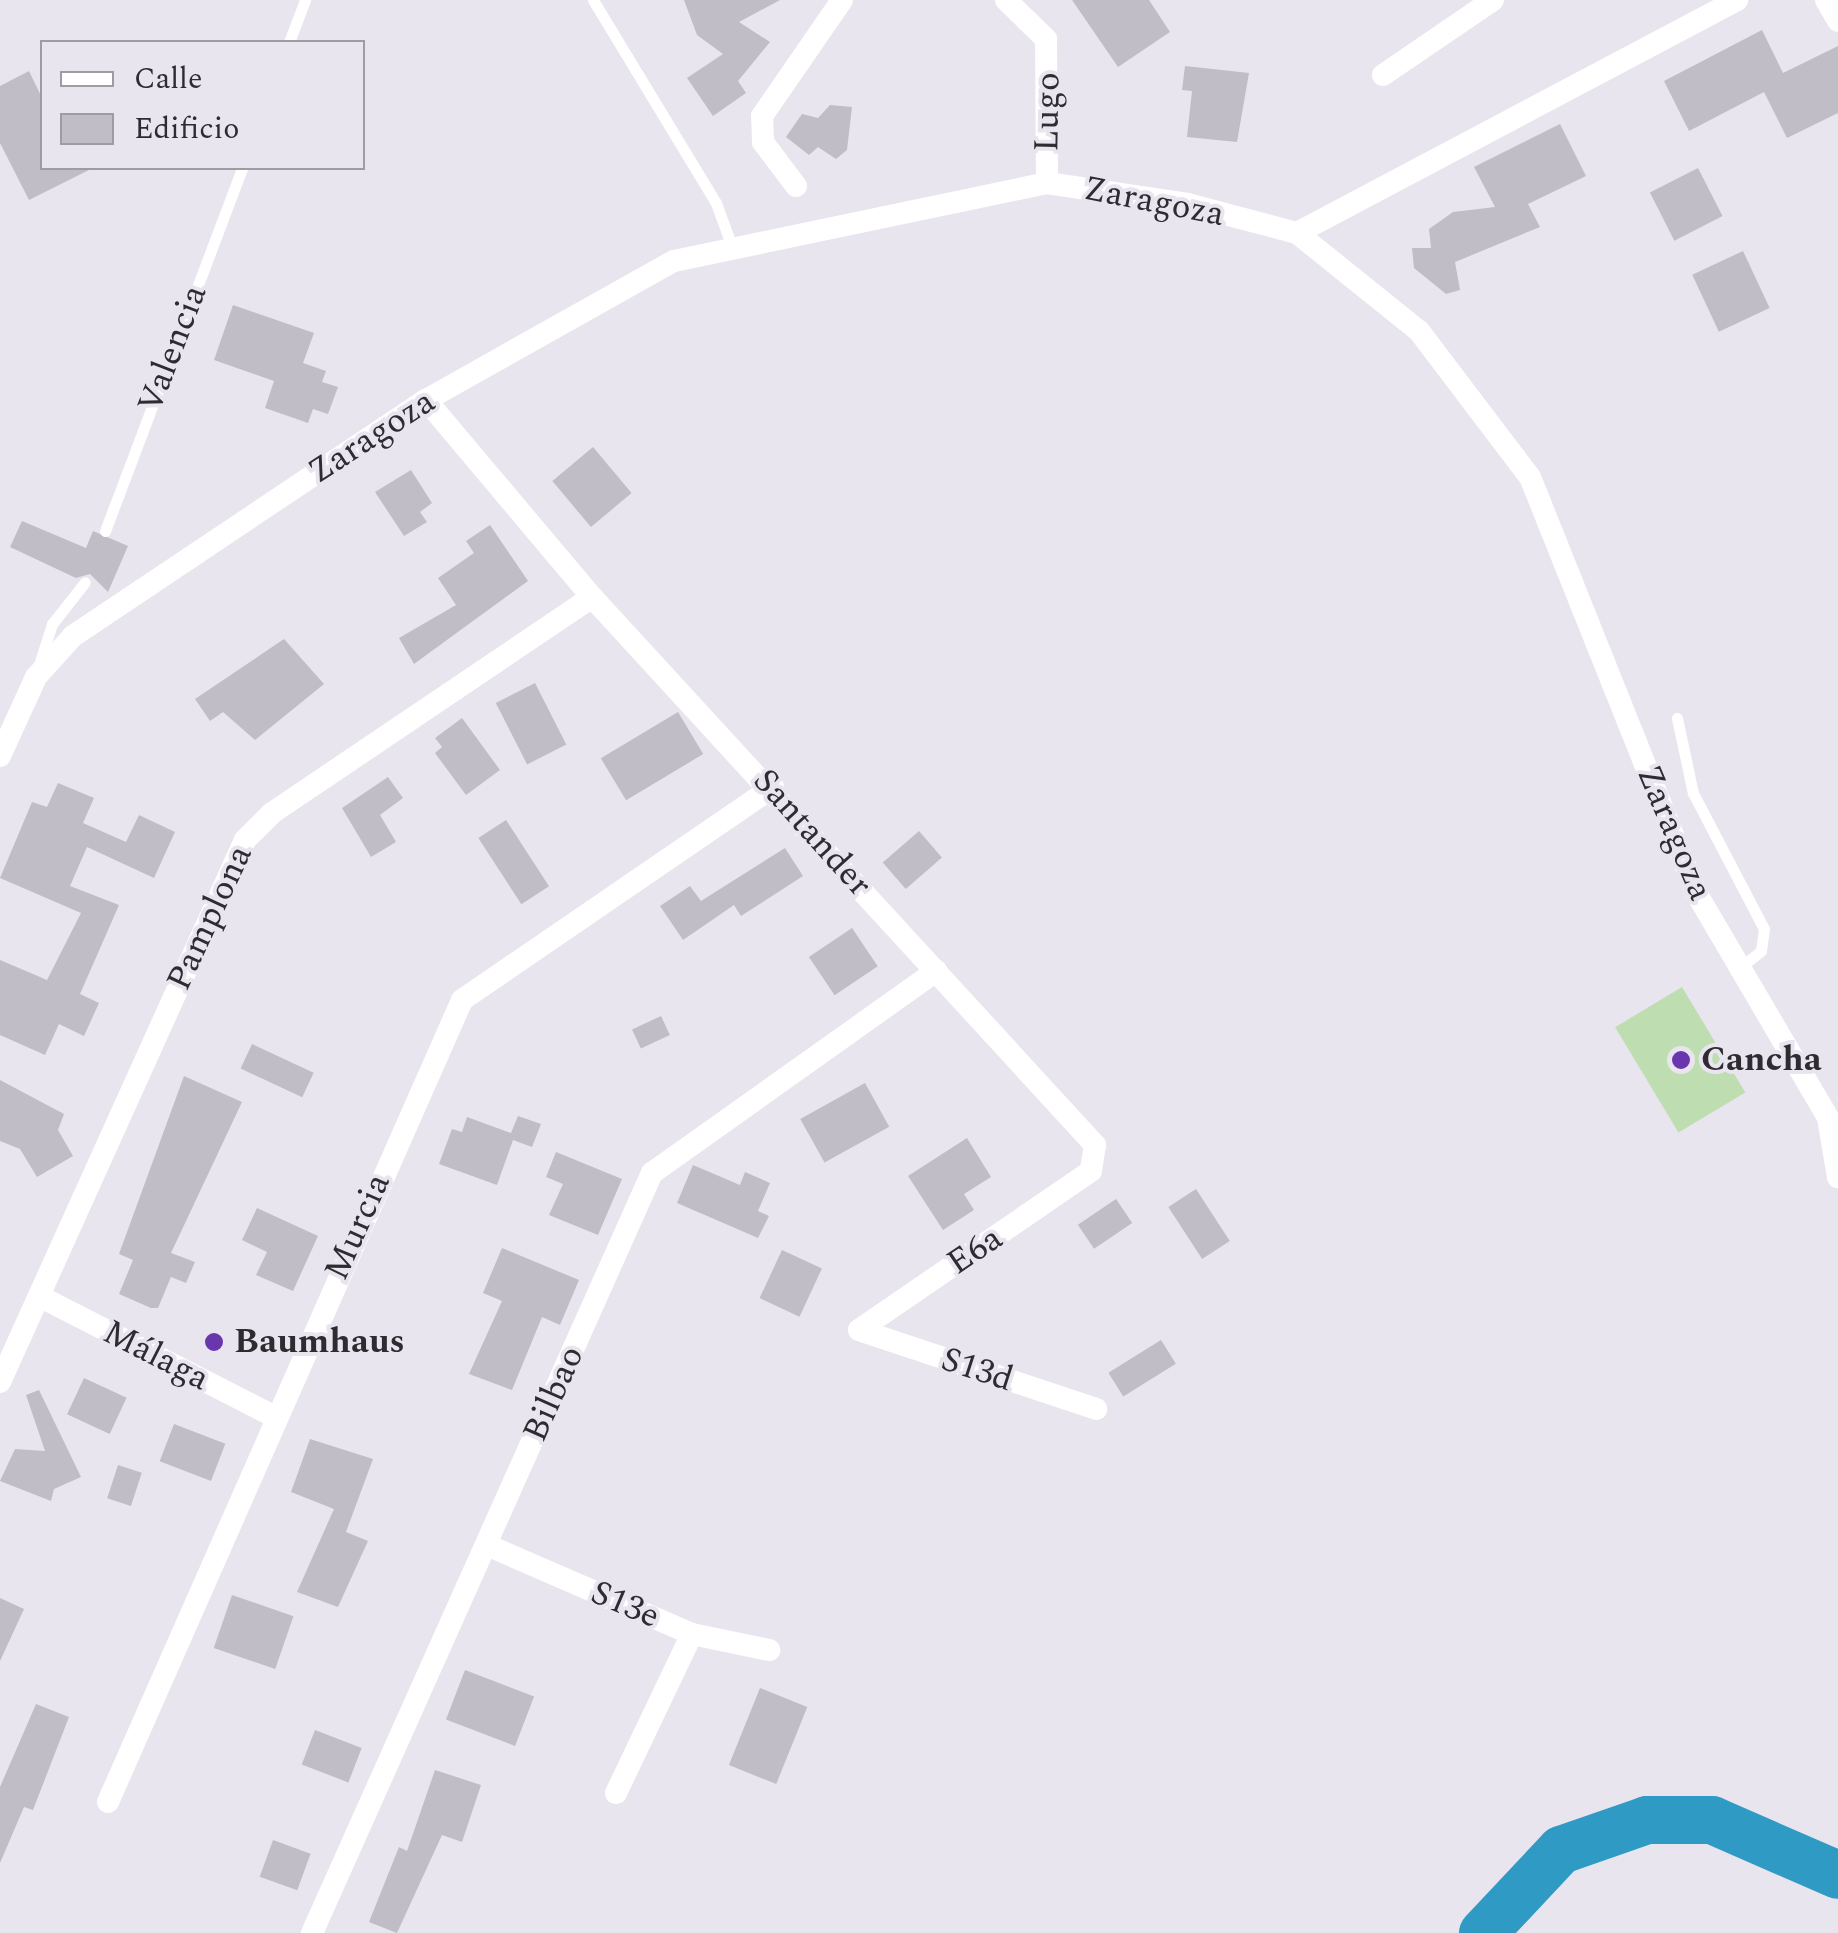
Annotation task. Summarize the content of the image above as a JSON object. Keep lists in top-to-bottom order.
{
  "streets": {
    "street": [
      "Lugo",
      "Zaragoza",
      "Santander",
      "Pamplona",
      "Murcia",
      "E6a",
      "Málaga",
      "S13d",
      "Bilbao",
      "S13e"
    ],
    "lane": ["Valencia"]
  },
  "crossings": [
    ["Lugo", "Zaragoza"],
    ["Zaragoza", "Santander"],
    ["Santander", "Pamplona"],
    ["Santander", "Murcia"],
    ["Santander", "E6a"],
    ["Santander", "Bilbao"],
    ["Pamplona", "Málaga"],
    ["Murcia", "Málaga"],
    ["E6a", "S13d"],
    ["Bilbao", "S13e"]
  ],
  "places": ["Cancha", "Baumhaus"],
  "legend": ["Calle", "Edificio"]
}
